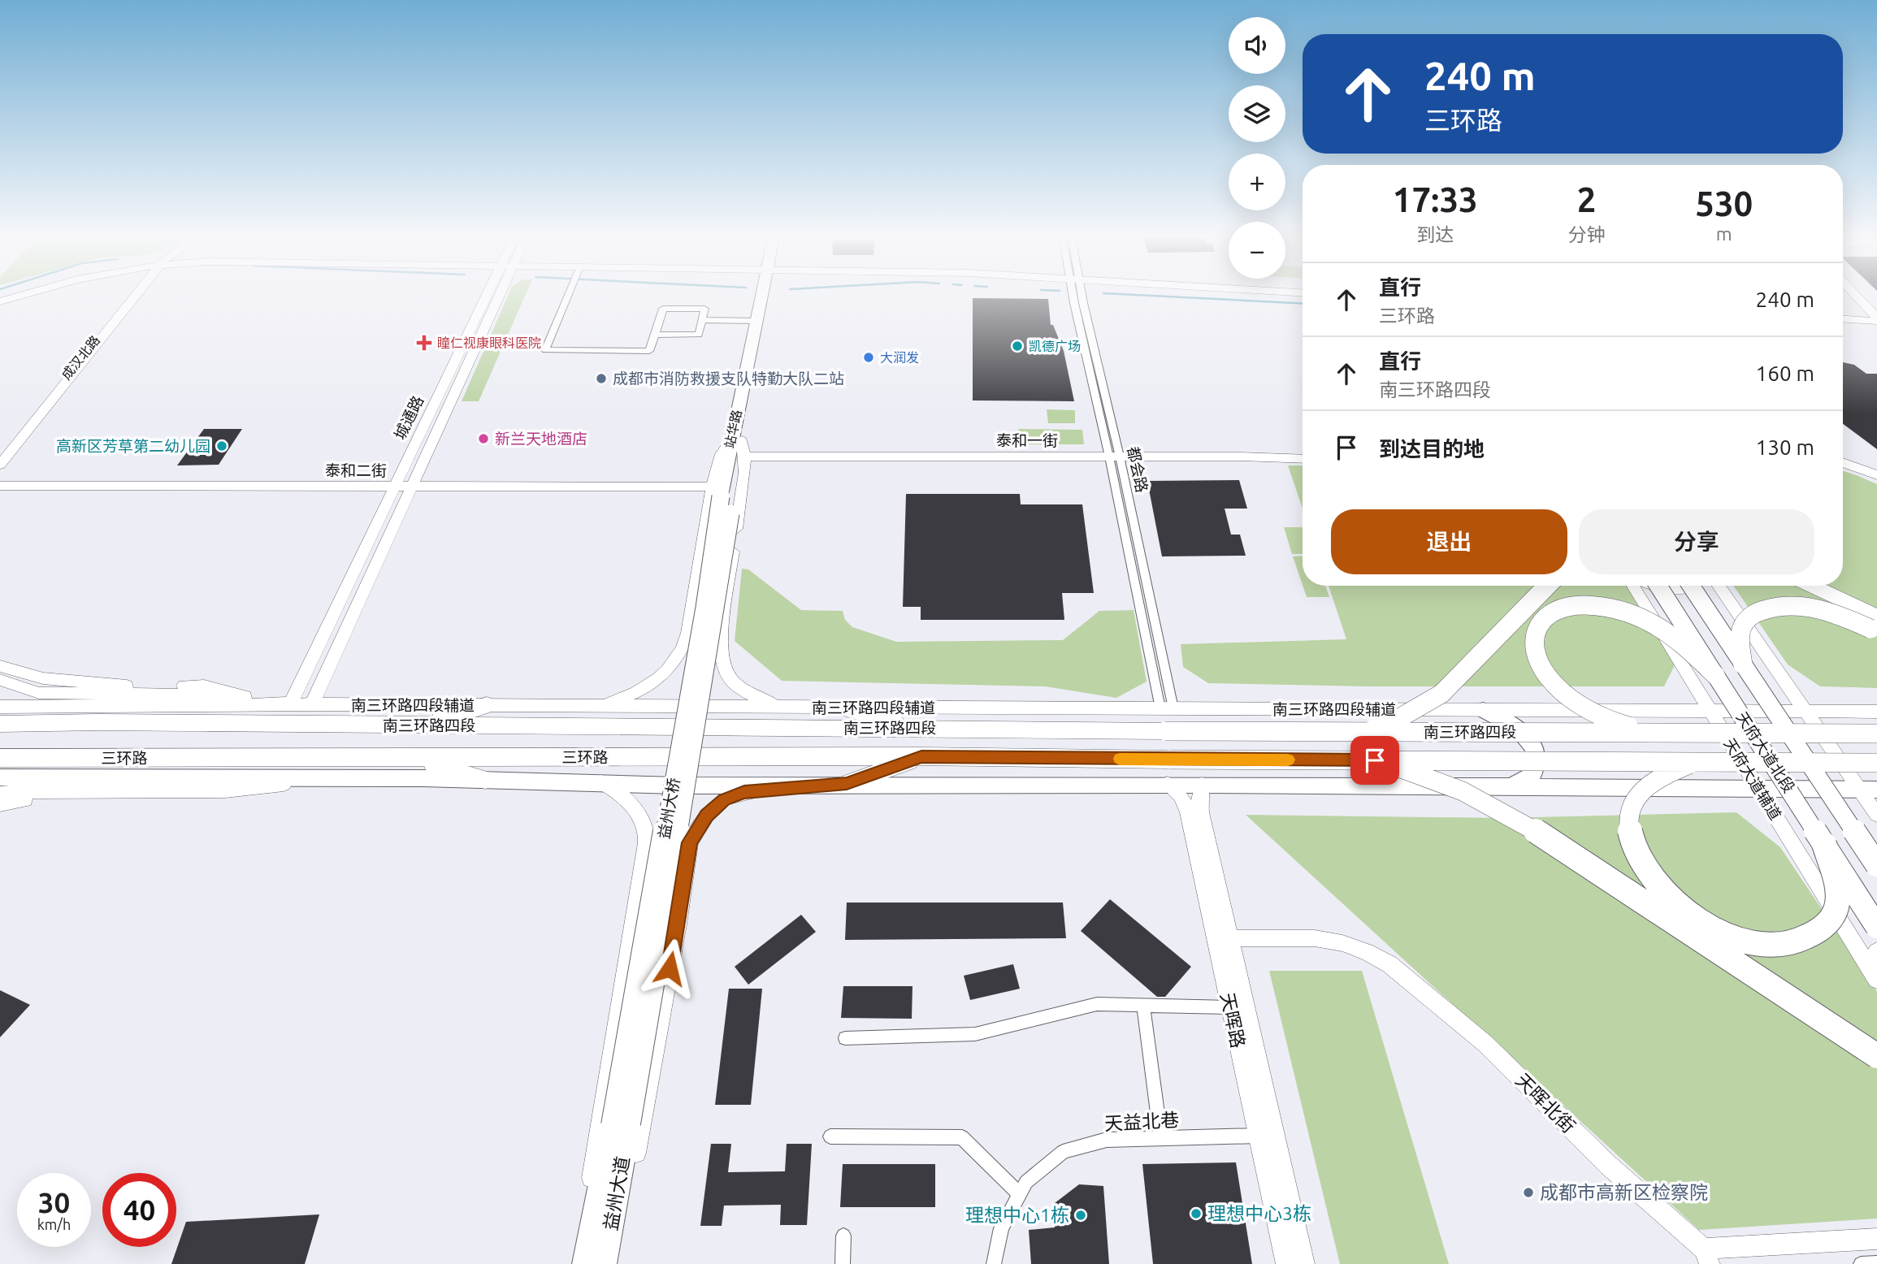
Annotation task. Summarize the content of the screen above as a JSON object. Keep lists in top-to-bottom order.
{
  "streets": {
    "highway": ["南三环路四段", "三环路"],
    "main road": [
      "站华路",
      "天府大道北段",
      "益州大桥",
      "益州大道"
    ],
    "street": [
      "成汉北路",
      "城通路",
      "泰和一街",
      "都会路",
      "泰和二街",
      "南三环路四段辅道",
      "天府大道辅道",
      "天晖路",
      "天晖北街",
      "天益北巷"
    ]
  },
  "crossings": [
    ["城通路", "泰和二街"],
    ["城通路", "南三环路四段辅道"],
    ["站华路", "泰和二街"],
    ["站华路", "益州大桥"],
    ["泰和一街", "都会路"],
    ["都会路", "南三环路四段辅道"],
    ["泰和二街", "益州大桥"],
    ["南三环路四段辅道", "天府大道辅道"],
    ["南三环路四段", "三环路"],
    ["益州大桥", "益州大道"],
    ["天晖路", "天晖北街"],
    ["天晖路", "天益北巷"]
  ],
  "places": {
    "health": ["瞳仁视康眼科医院"],
    "other": [
      "凯德广场",
      "大润发",
      "成都市消防救援支队特勤大队二站",
      "新兰天地酒店",
      "高新区芳草第二幼儿园",
      "成都市高新区检察院",
      "理想中心3栋",
      "理想中心1栋"
    ]
  },
  "page": {
    "map_buttons": ["+", "−"],
    "turn": ["240 m", "三环路"],
    "eta": [
      "17:33",
      "到达",
      "2",
      "分钟",
      "530",
      "m"
    ],
    "list": [
      {
        "name": "直行",
        "note": "三环路",
        "value": "240 m"
      },
      {
        "name": "直行",
        "note": "南三环路四段",
        "value": "160 m"
      },
      {
        "name": "到达目的地",
        "value": "130 m"
      }
    ],
    "buttons": ["退出", "分享"],
    "speed": "30 km/h",
    "limit": "40"
  }
}
